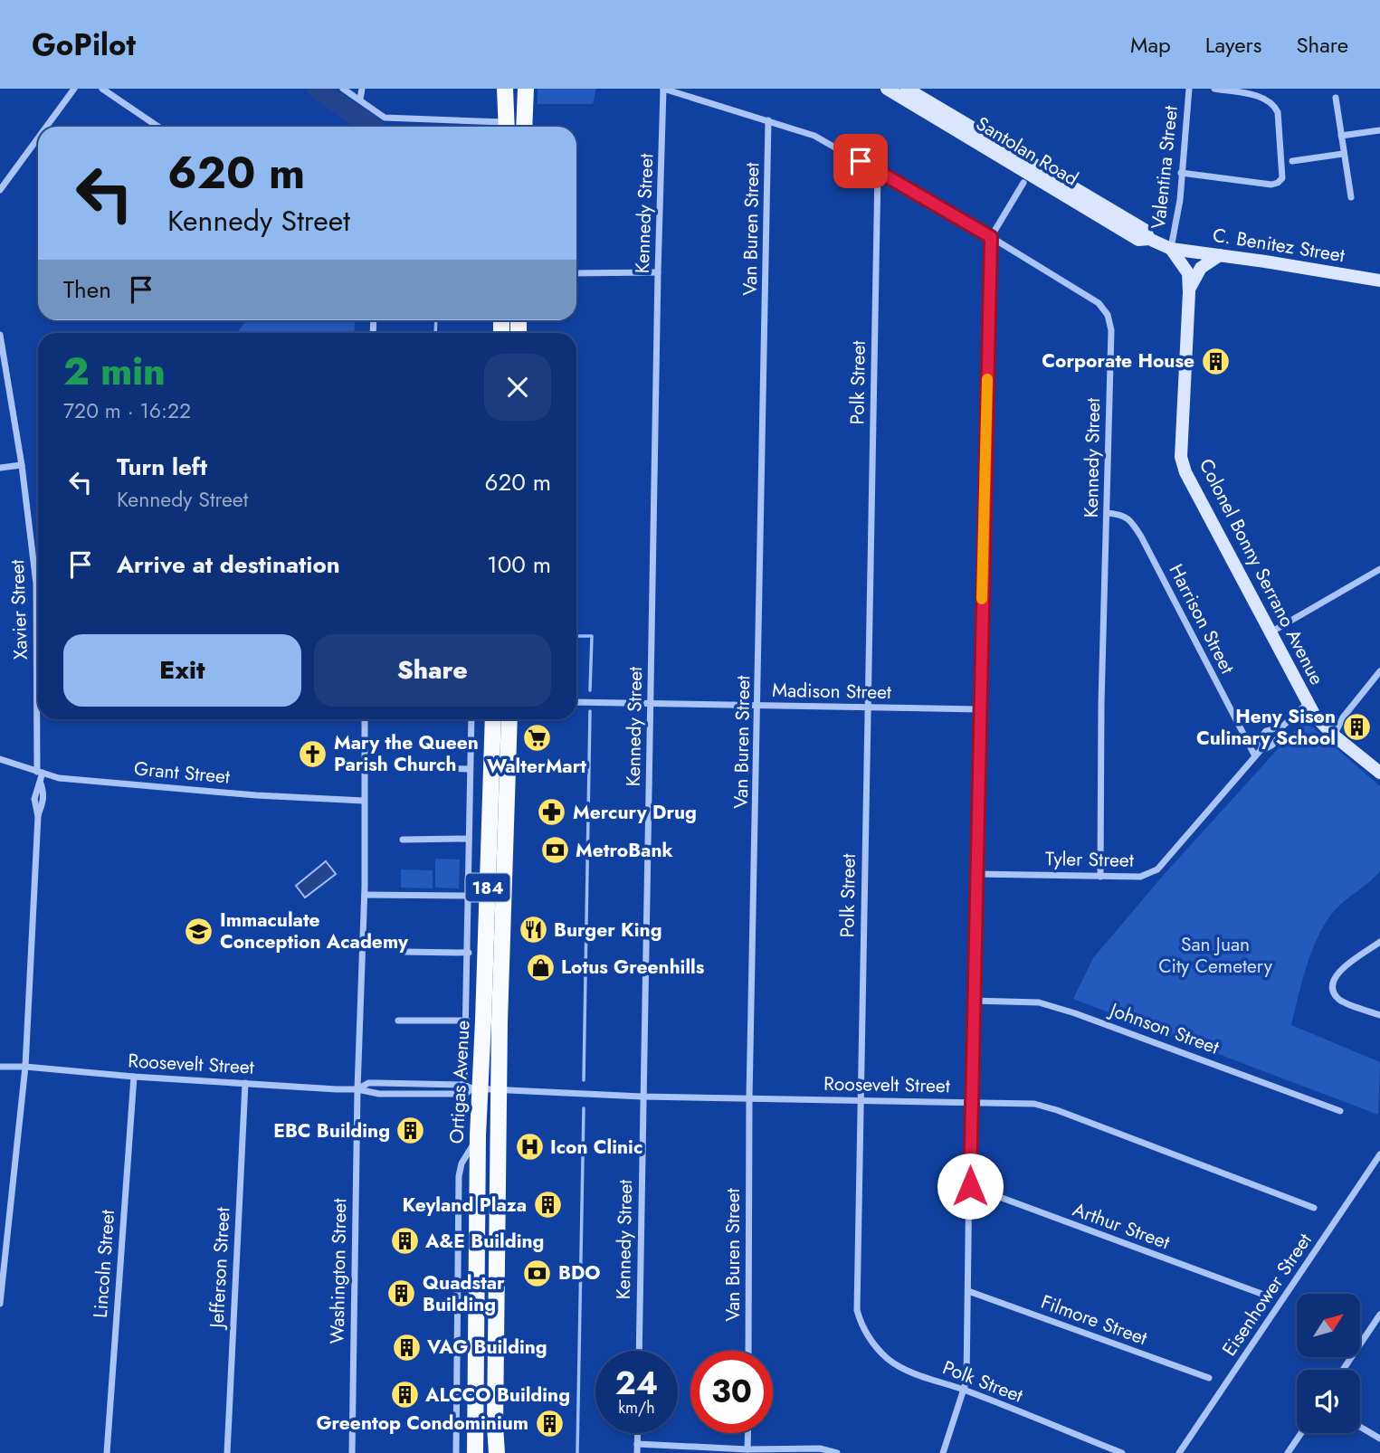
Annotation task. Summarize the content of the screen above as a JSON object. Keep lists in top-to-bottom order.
{
  "streets": {
    "main road": [
      "Santolan Road",
      "C. Benitez Street",
      "Colonel Bonny Serrano Avenue",
      "184",
      "Ortigas Avenue"
    ],
    "street": [
      "Valentina Street",
      "Kennedy Street",
      "Van Buren Street",
      "Polk Street",
      "Xavier Street",
      "Harrison Street",
      "Madison Street",
      "Grant Street",
      "Tyler Street",
      "Johnson Street",
      "Roosevelt Street",
      "Arthur Street",
      "Lincoln Street",
      "Jefferson Street",
      "Washington Street",
      "Eisenhower Street",
      "Filmore Street"
    ]
  },
  "crossings": [
    ["Santolan Road", "Valentina Street"],
    ["Santolan Road", "C. Benitez Street"],
    ["Santolan Road", "Colonel Bonny Serrano Avenue"],
    ["Valentina Street", "C. Benitez Street"],
    ["Valentina Street", "Colonel Bonny Serrano Avenue"],
    ["Kennedy Street", "Van Buren Street"],
    ["Kennedy Street", "Polk Street"],
    ["Kennedy Street", "Harrison Street"],
    ["Kennedy Street", "Madison Street"],
    ["Kennedy Street", "Tyler Street"],
    ["Kennedy Street", "Roosevelt Street"],
    ["Van Buren Street", "Madison Street"],
    ["Van Buren Street", "Roosevelt Street"],
    ["C. Benitez Street", "Colonel Bonny Serrano Avenue"],
    ["Polk Street", "Madison Street"],
    ["Polk Street", "Roosevelt Street"],
    ["Colonel Bonny Serrano Avenue", "Tyler Street"],
    ["Xavier Street", "Grant Street"],
    ["Xavier Street", "Roosevelt Street"],
    ["Harrison Street", "Tyler Street"],
    ["Grant Street", "Washington Street"],
    ["Roosevelt Street", "Ortigas Avenue"],
    ["Roosevelt Street", "Lincoln Street"],
    ["Roosevelt Street", "Jefferson Street"],
    ["Roosevelt Street", "Washington Street"]
  ],
  "parks": ["San Juan City Cemetery"],
  "places": {
    "building": [
      "Corporate House",
      "Heny Sison Culinary School",
      "EBC Building",
      "Keyland Plaza",
      "A&E Building",
      "Quadstar Building",
      "VAG Building",
      "ALCCO Building",
      "Greentop Condominium"
    ],
    "supermarket": ["WalterMart"],
    "church": ["Mary the Queen Parish Church"],
    "pharmacy": ["Mercury Drug"],
    "bank": ["MetroBank", "BDO"],
    "restaurant": ["Burger King"],
    "school or university": ["Immaculate Conception Academy"],
    "shop": ["Lotus Greenhills"],
    "hospital": ["Icon Clinic"]
  },
  "north": "top right",
  "page": {
    "header": "GoPilot",
    "nav": ["Map", "Layers", "Share"],
    "turn": ["620 m", "Kennedy Street"],
    "then": "Then",
    "heading": ["2 min", "720 m · 16:22"],
    "list": [
      {
        "name": "Turn left",
        "note": "Kennedy Street",
        "value": "620 m"
      },
      {
        "name": "Arrive at destination",
        "value": "100 m"
      }
    ],
    "buttons": ["Exit", "Share"],
    "speed": "24 km/h",
    "limit": "30"
  }
}
